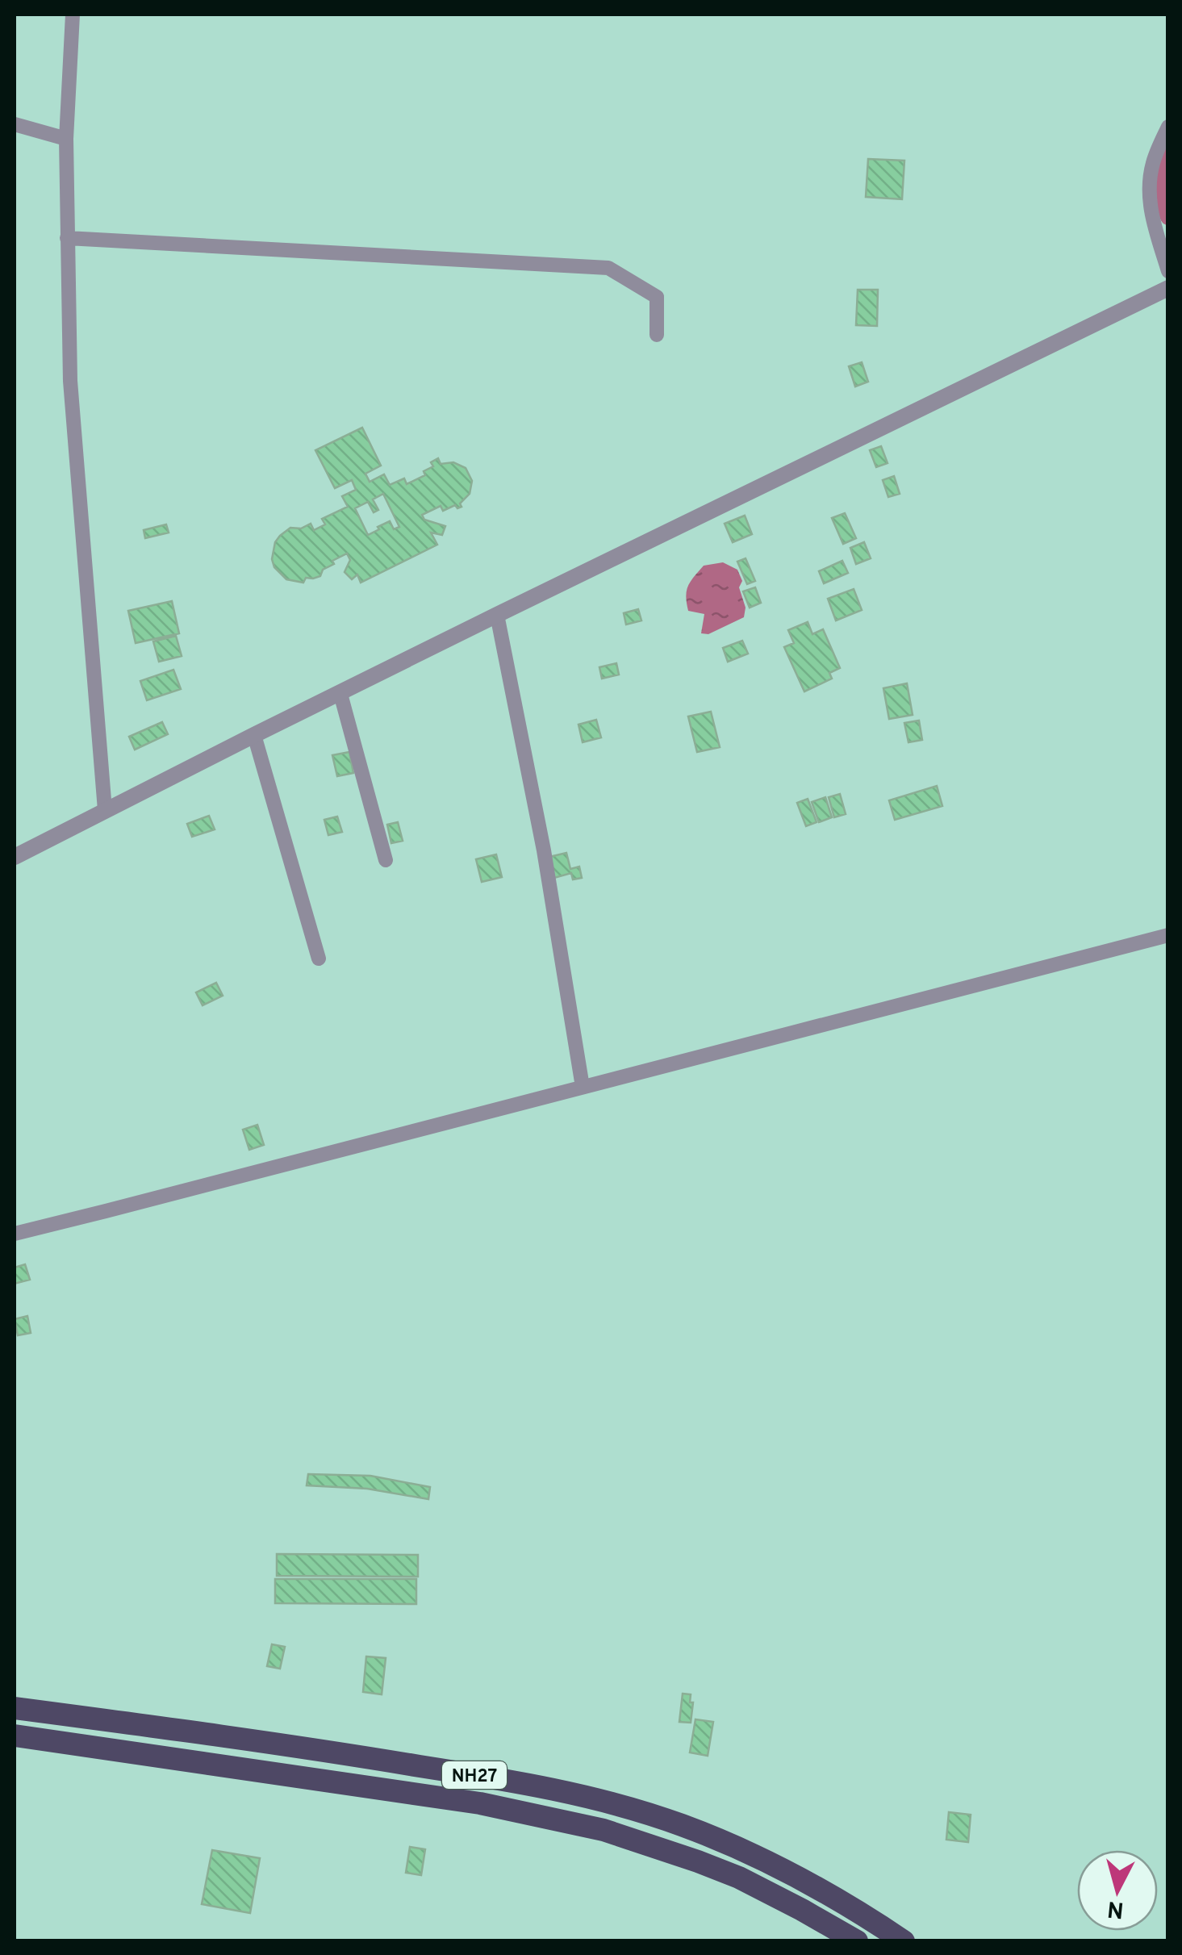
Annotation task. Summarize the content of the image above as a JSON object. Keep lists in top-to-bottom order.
{
  "streets": {
    "highway": ["NH27"]
  },
  "north": "bottom"
}
